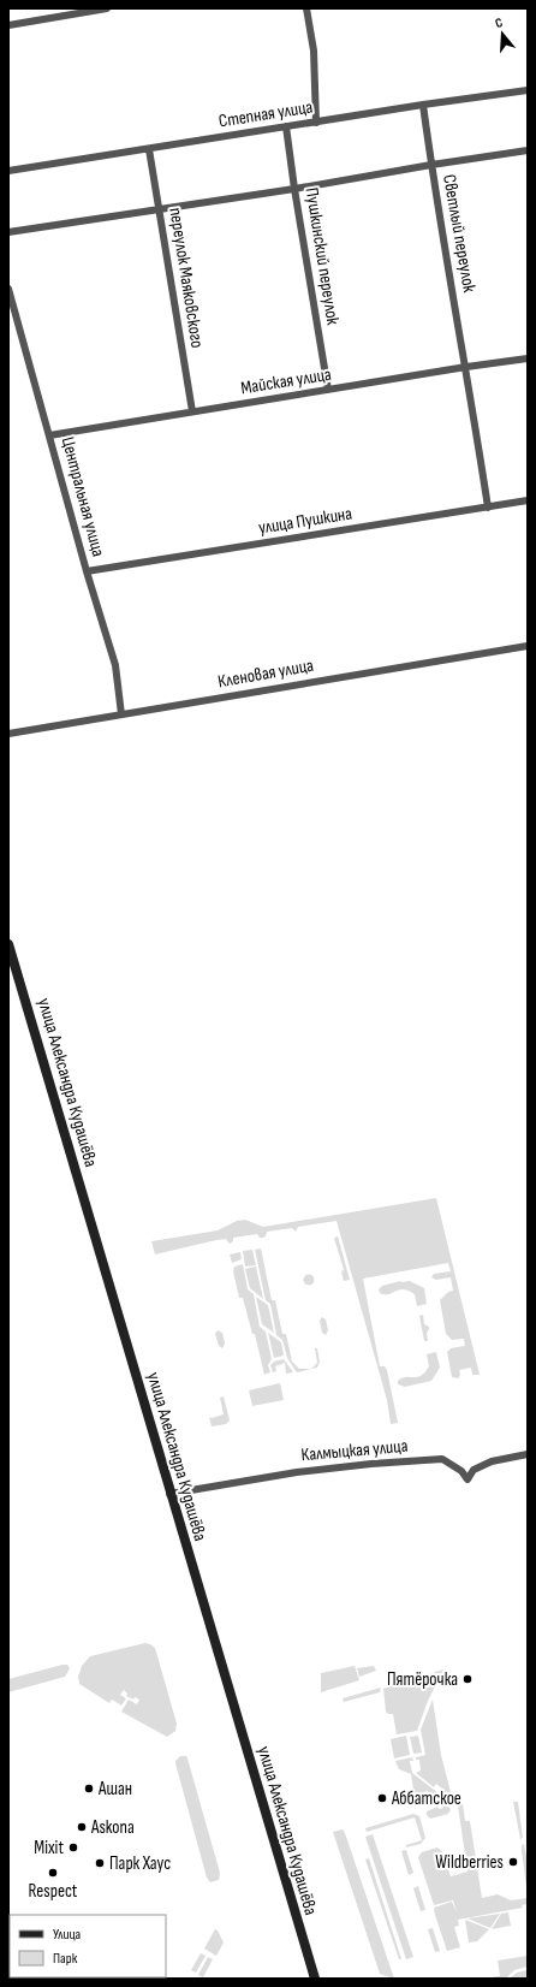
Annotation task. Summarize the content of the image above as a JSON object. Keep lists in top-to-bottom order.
{
  "streets": {
    "main road": ["улица Александра Кудашёва"],
    "street": [
      "Степная улица",
      "Светлый переулок",
      "Пушкинский переулок",
      "переулок Маяковского",
      "Майская улица",
      "Центральная улица",
      "улица Пушкина",
      "Кленовая улица",
      "Калмыцкая улица"
    ]
  },
  "crossings": [
    ["Степная улица", "Светлый переулок"],
    ["Степная улица", "Пушкинский переулок"],
    ["Степная улица", "переулок Маяковского"],
    ["Светлый переулок", "Майская улица"],
    ["Светлый переулок", "улица Пушкина"],
    ["Пушкинский переулок", "Майская улица"],
    ["переулок Маяковского", "Майская улица"],
    ["Майская улица", "Центральная улица"],
    ["Центральная улица", "улица Пушкина"],
    ["Центральная улица", "Кленовая улица"],
    ["улица Александра Кудашёва", "Калмыцкая улица"]
  ],
  "places": [
    "Пятёрочка",
    "Ашан",
    "Аббатское",
    "Askona",
    "Mixit",
    "Wildberries",
    "Парк Хаус",
    "Respect"
  ],
  "legend": ["Улица", "Парк"],
  "north": "top"
}
